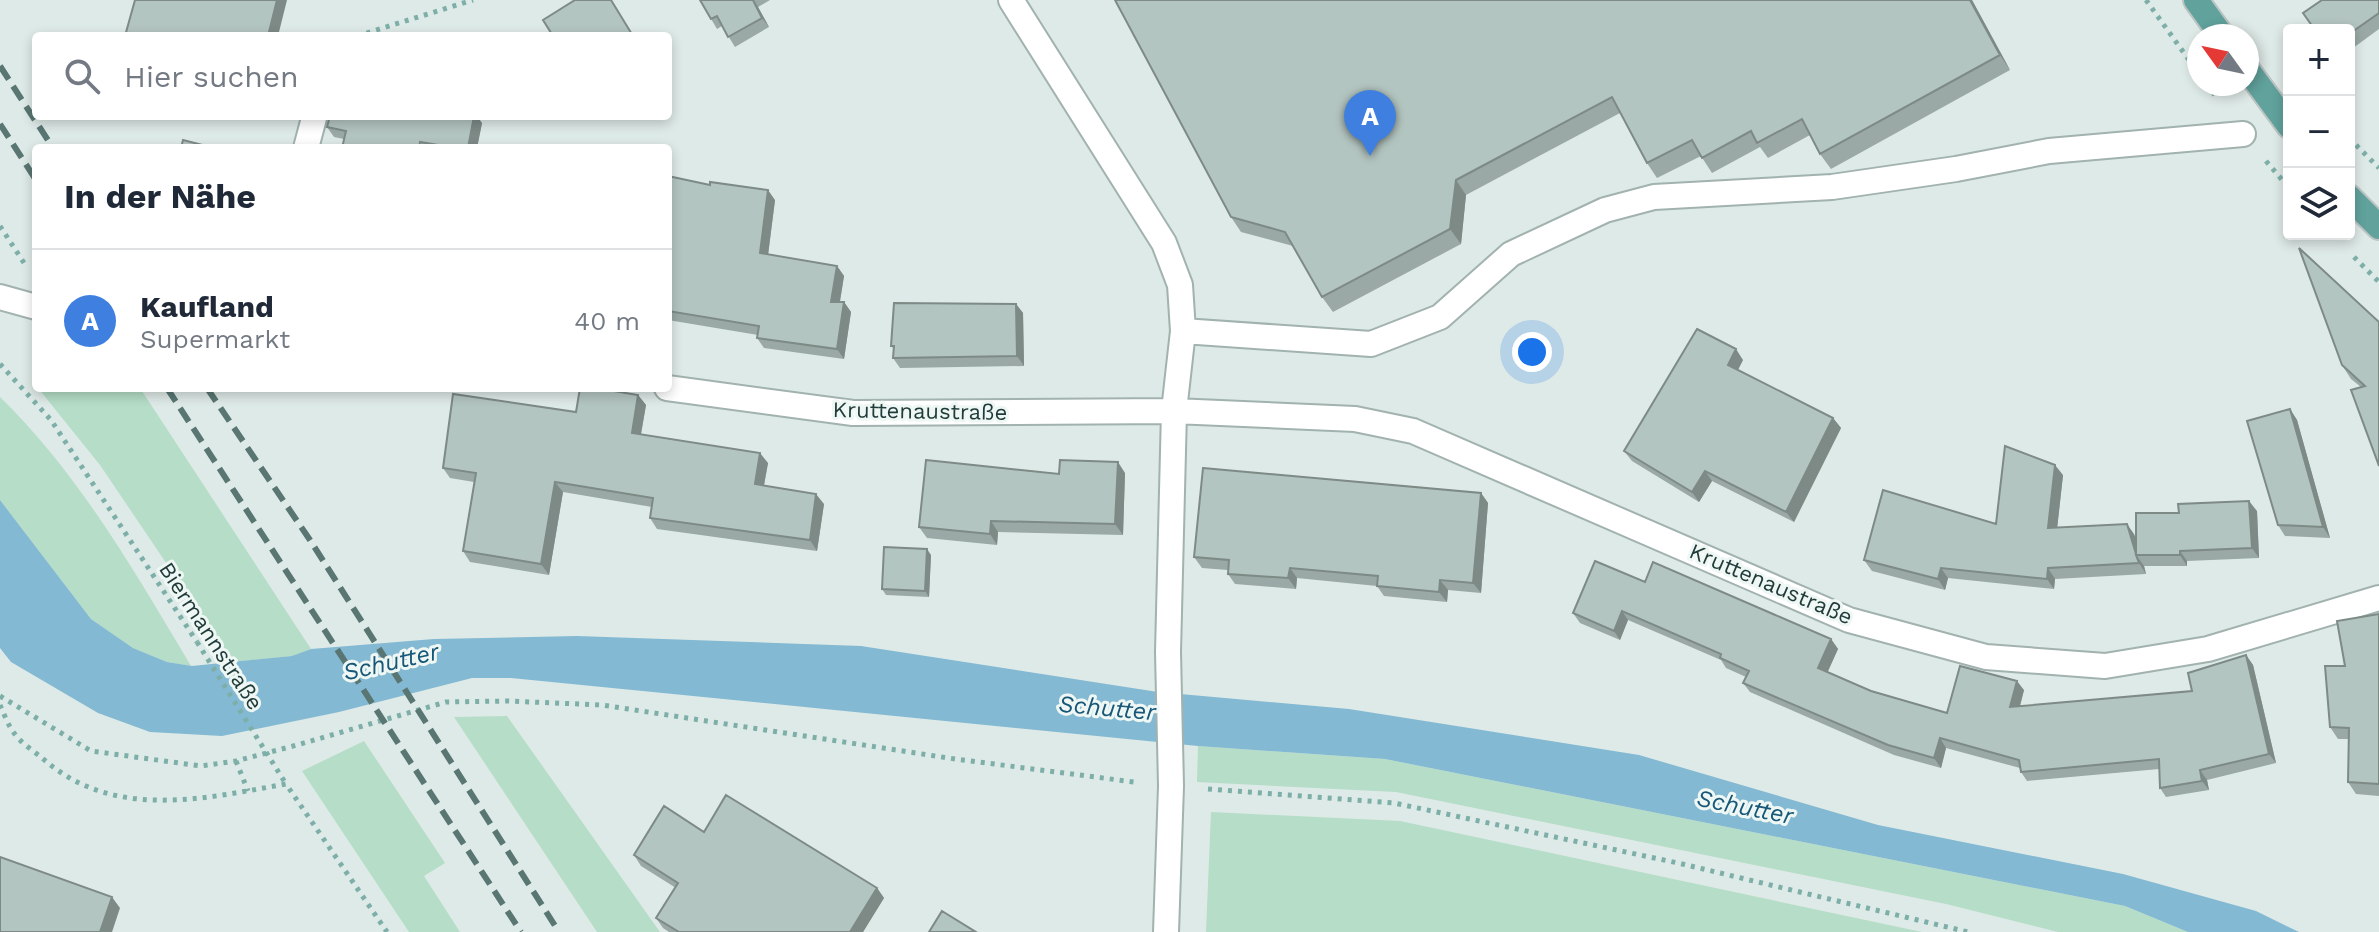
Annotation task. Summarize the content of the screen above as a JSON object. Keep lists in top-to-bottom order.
{
  "streets": {
    "street": ["Kruttenaustraße"],
    "path": ["Biermannstraße"]
  },
  "water": ["Schutter"],
  "north": "top left",
  "page": {
    "map_buttons": ["+", "−"],
    "search": "Hier suchen",
    "pins": "A",
    "heading": "In der Nähe",
    "list": [
      {
        "mark": "A",
        "name": "Kaufland",
        "note": "Supermarkt",
        "value": "40 m"
      }
    ]
  }
}
